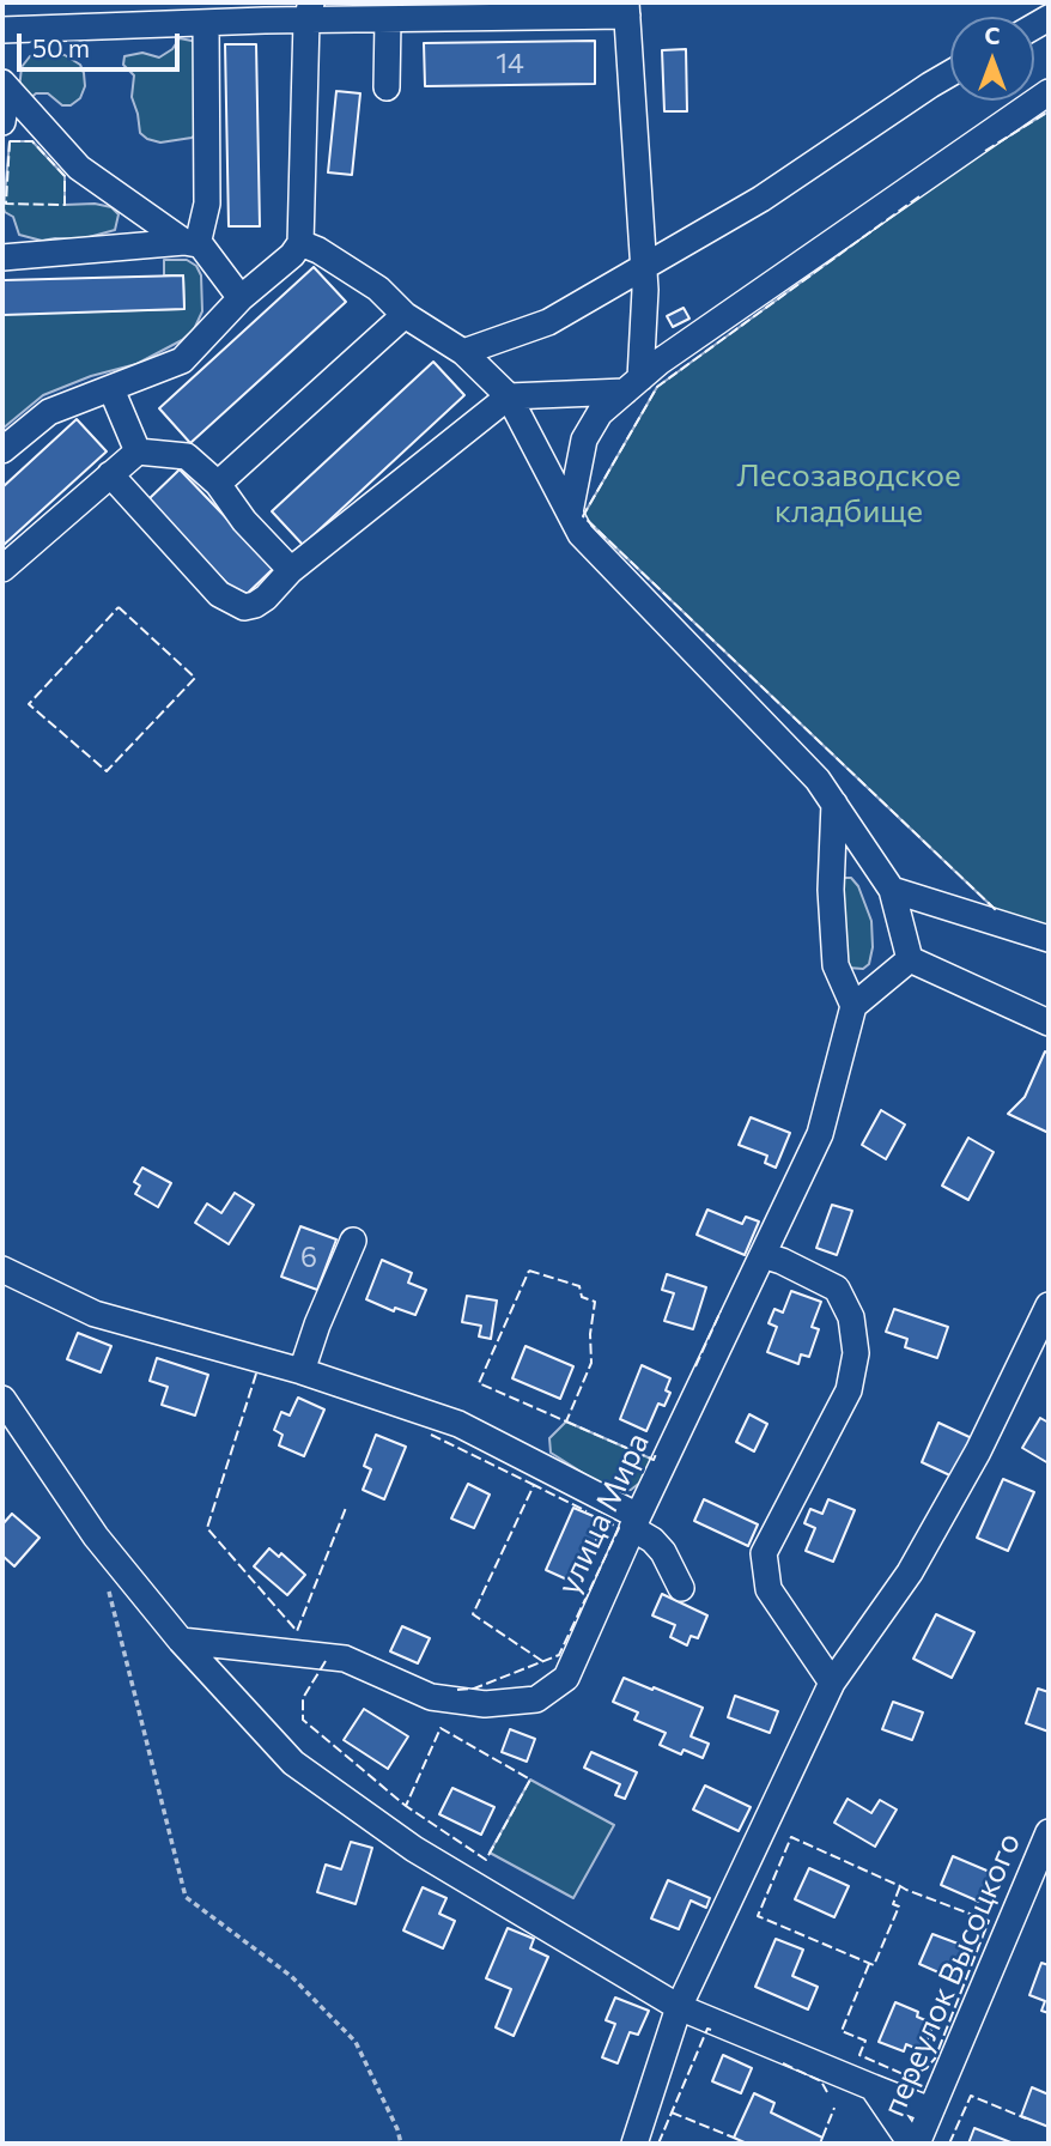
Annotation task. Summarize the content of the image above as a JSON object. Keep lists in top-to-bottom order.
{
  "streets": {
    "street": ["улица Мира", "переулок Высоцкого"]
  },
  "parks": ["Лесозаводское кладбище"],
  "house_numbers": ["14", "6"],
  "scale_bar": "50 m",
  "north": "top"
}
